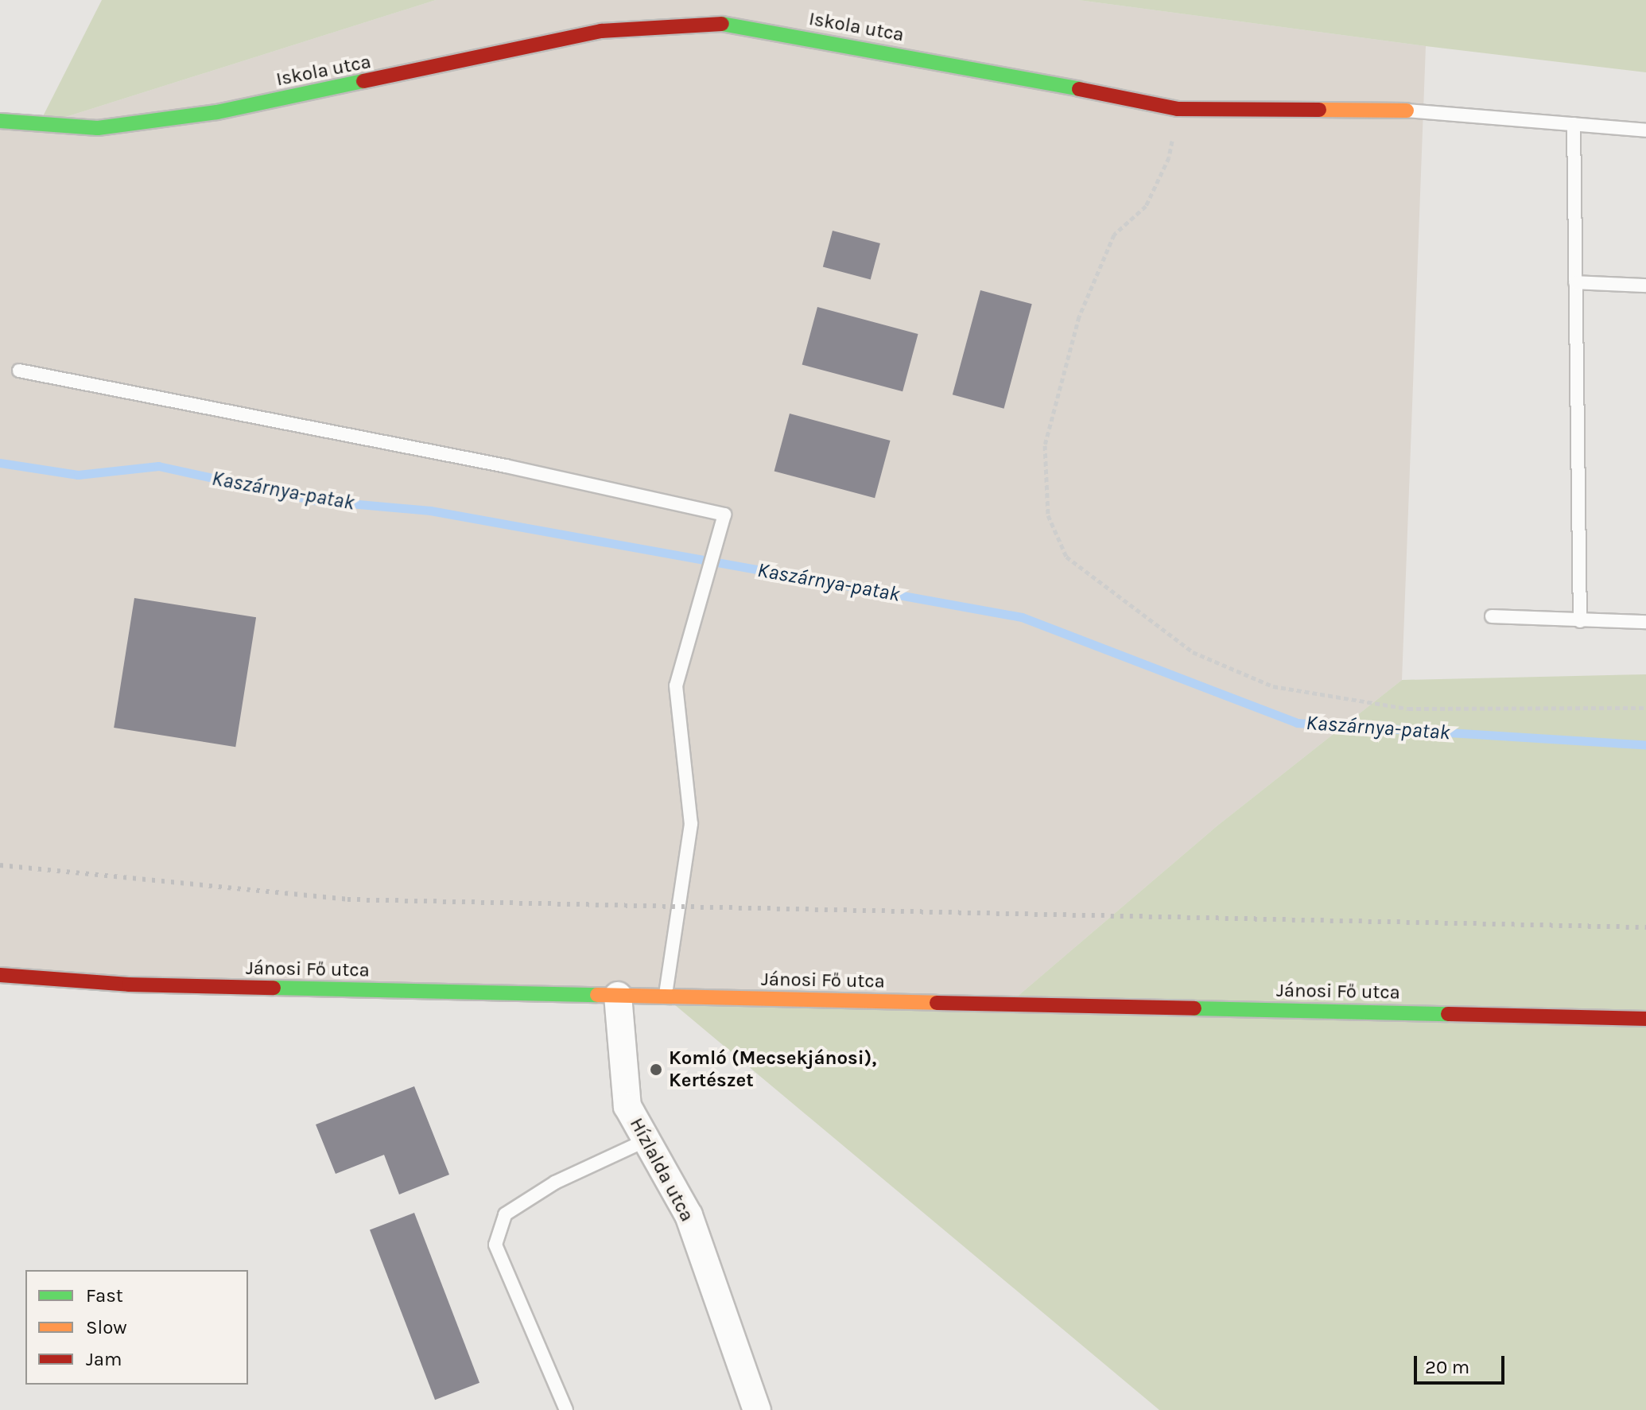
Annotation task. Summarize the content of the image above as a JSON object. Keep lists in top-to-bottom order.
{
  "streets": {
    "main road": ["Iskola utca", "Jánosi Fő utca"],
    "street": ["Hízlalda utca"]
  },
  "crossings": [
    ["Jánosi Fő utca", "Hízlalda utca"]
  ],
  "water": ["Kaszárnya-patak"],
  "places": ["Komló (Mecsekjánosi), Kertészet"],
  "legend": ["Fast", "Slow", "Jam"],
  "scale_bar": "20 m"
}
